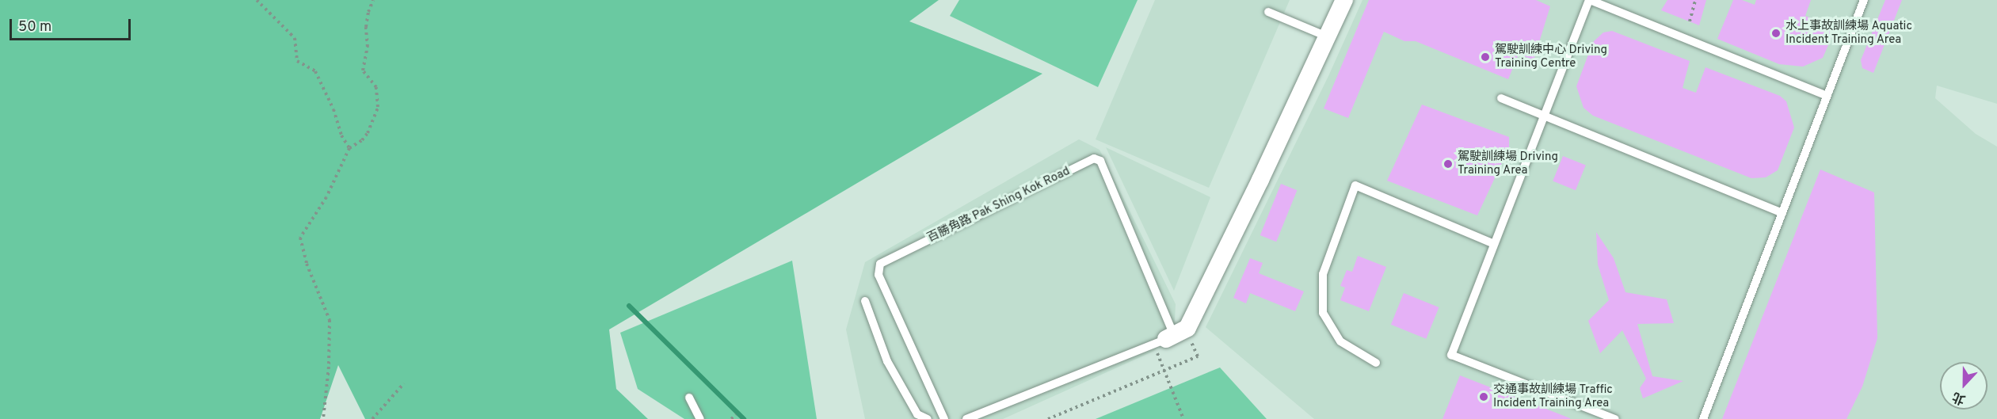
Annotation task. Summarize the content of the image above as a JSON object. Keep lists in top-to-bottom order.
{
  "streets": {
    "lane": ["百勝角路 Pak Shing Kok Road"]
  },
  "places": [
    "水上事故訓練場 Aquatic Incident Training Area",
    "駕駛訓練中心 Driving Training Centre",
    "駕駛訓練場 Driving Training Area",
    "交通事故訓練場 Traffic Incident Training Area"
  ],
  "scale_bar": "50 m",
  "north": "bottom"
}
